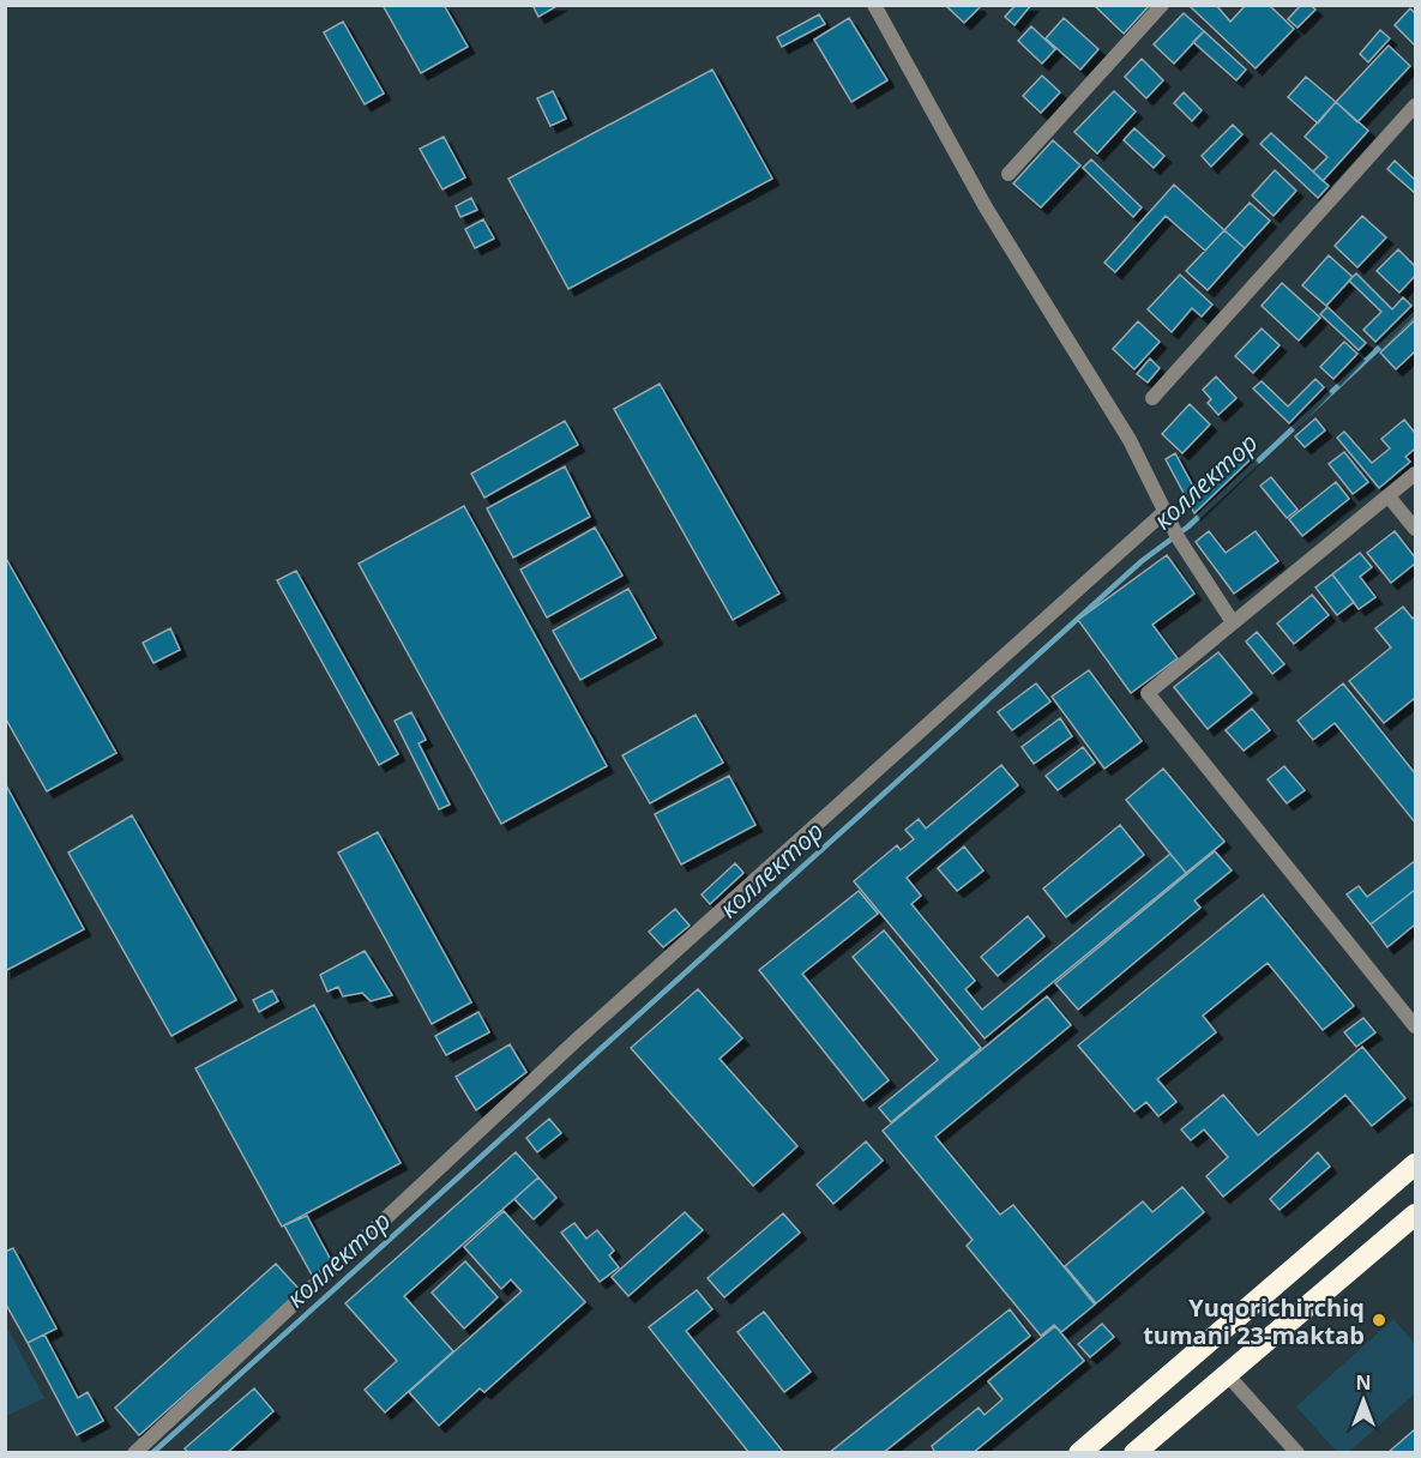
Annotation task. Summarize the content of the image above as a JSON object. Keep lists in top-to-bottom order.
{
  "water": ["коллектор"],
  "places": ["Yuqorichirchiq tumani 23-maktab"],
  "north": "top"
}
